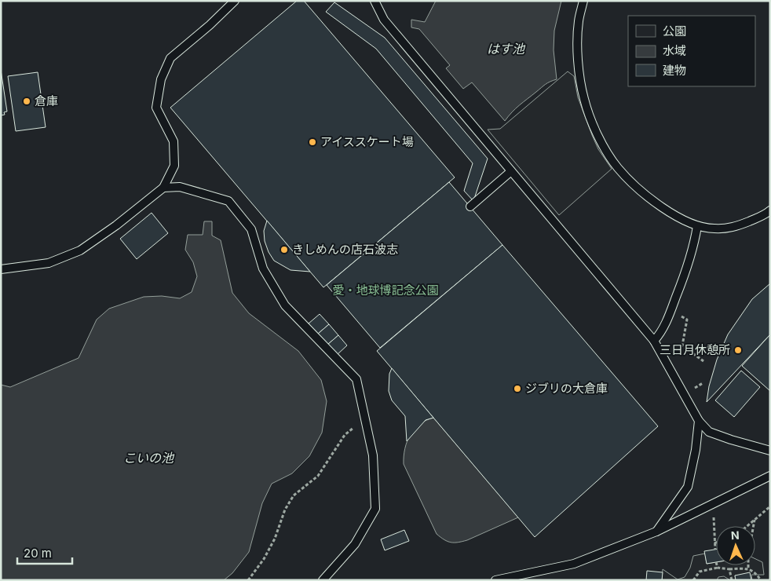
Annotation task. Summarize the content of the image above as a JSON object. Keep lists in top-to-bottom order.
{
  "water": ["はす池", "こいの池"],
  "parks": ["愛・地球博記念公園"],
  "places": [
    "倉庫",
    "アイススケート場",
    "きしめんの店石波志",
    "三日月休憩所",
    "ジブリの大倉庫"
  ],
  "legend": ["公園", "水域", "建物"],
  "scale_bar": "20 m",
  "north": "top"
}
